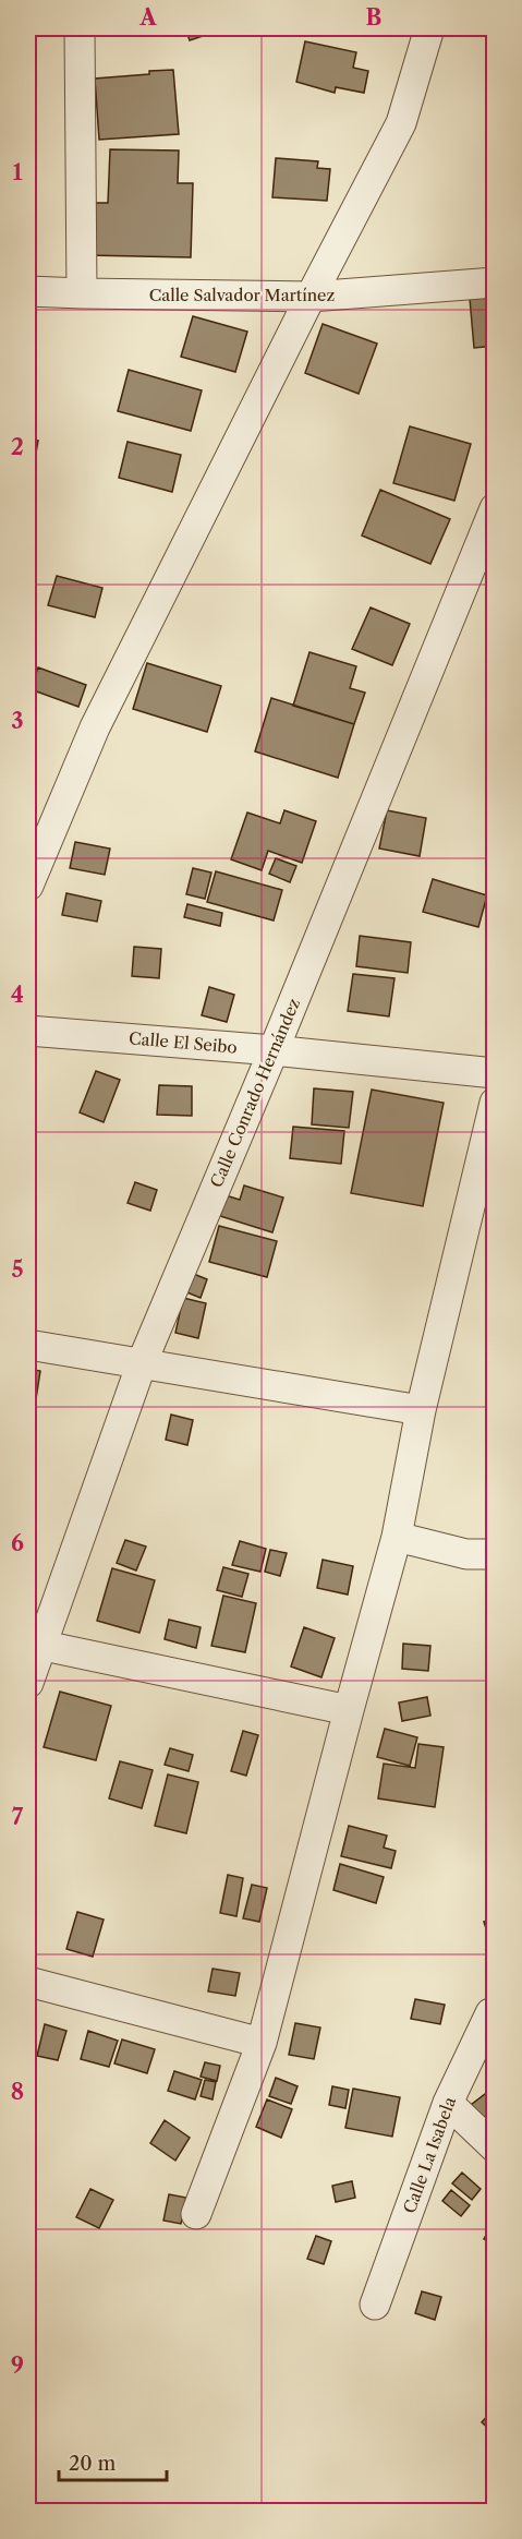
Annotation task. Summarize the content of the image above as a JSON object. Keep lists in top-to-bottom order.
{
  "streets": {
    "street": [
      "Calle Salvador Martínez",
      "Calle El Seibo",
      "Calle Conrado Hernández",
      "Calle La Isabela"
    ]
  },
  "crossings": [
    ["Calle El Seibo", "Calle Conrado Hernández"]
  ],
  "scale_bar": "20 m",
  "grid": {
    "columns": ["A", "B"],
    "rows": [
      "1",
      "2",
      "3",
      "4",
      "5",
      "6",
      "7",
      "8",
      "9"
    ]
  }
}
